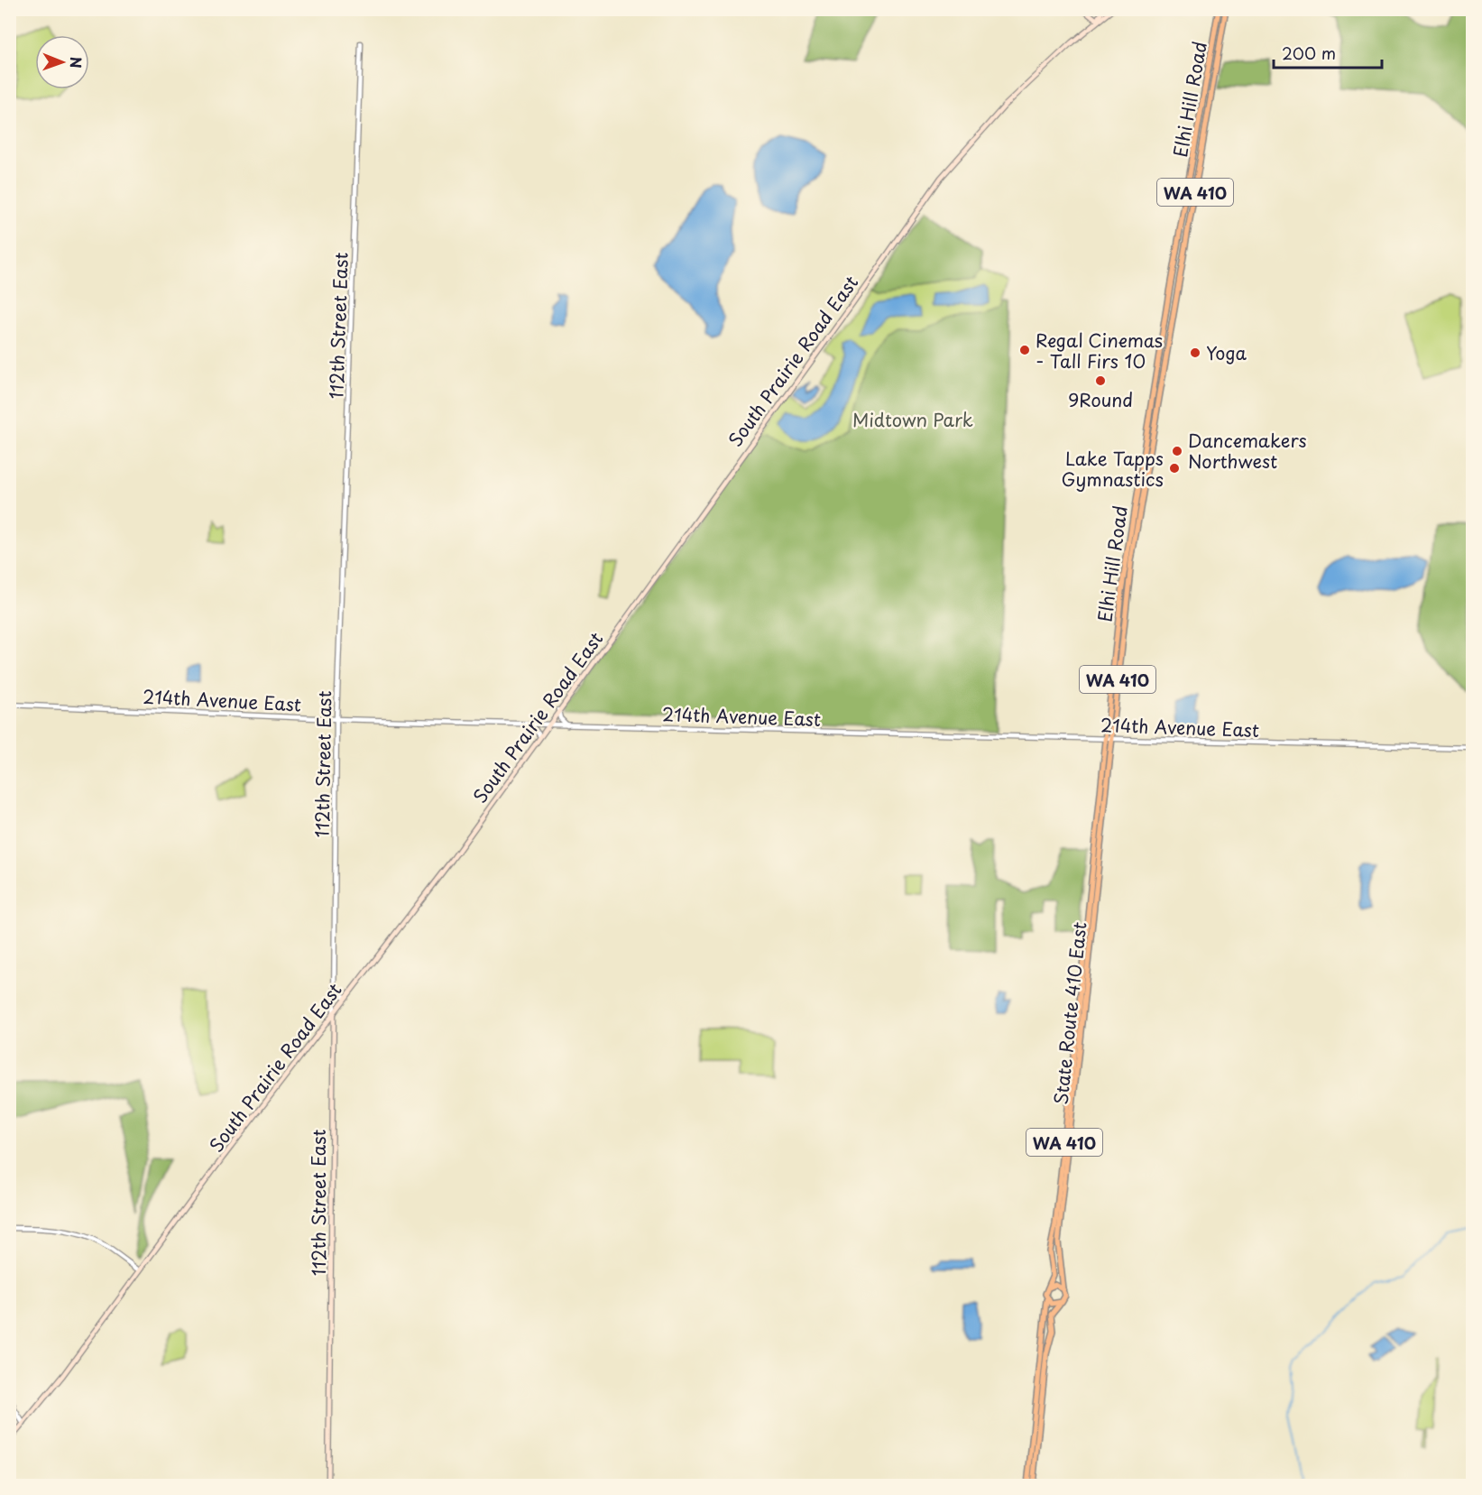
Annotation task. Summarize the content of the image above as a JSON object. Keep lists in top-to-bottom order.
{
  "streets": {
    "main road": [
      "Elhi Hill Road",
      "WA 410",
      "112th Street East",
      "South Prairie Road East",
      "State Route 410 East"
    ],
    "street": ["214th Avenue East"]
  },
  "crossings": [
    ["Elhi Hill Road", "214th Avenue East"],
    ["Elhi Hill Road", "State Route 410 East"],
    ["WA 410", "State Route 410 East"],
    ["112th Street East", "South Prairie Road East"],
    ["112th Street East", "214th Avenue East"],
    ["South Prairie Road East", "214th Avenue East"],
    ["214th Avenue East", "State Route 410 East"]
  ],
  "parks": ["Midtown Park"],
  "places": [
    "Regal Cinemas - Tall Firs 10",
    "Yoga",
    "9Round",
    "Dancemakers Northwest",
    "Lake Tapps Gymnastics"
  ],
  "scale_bar": "200 m",
  "north": "right"
}
